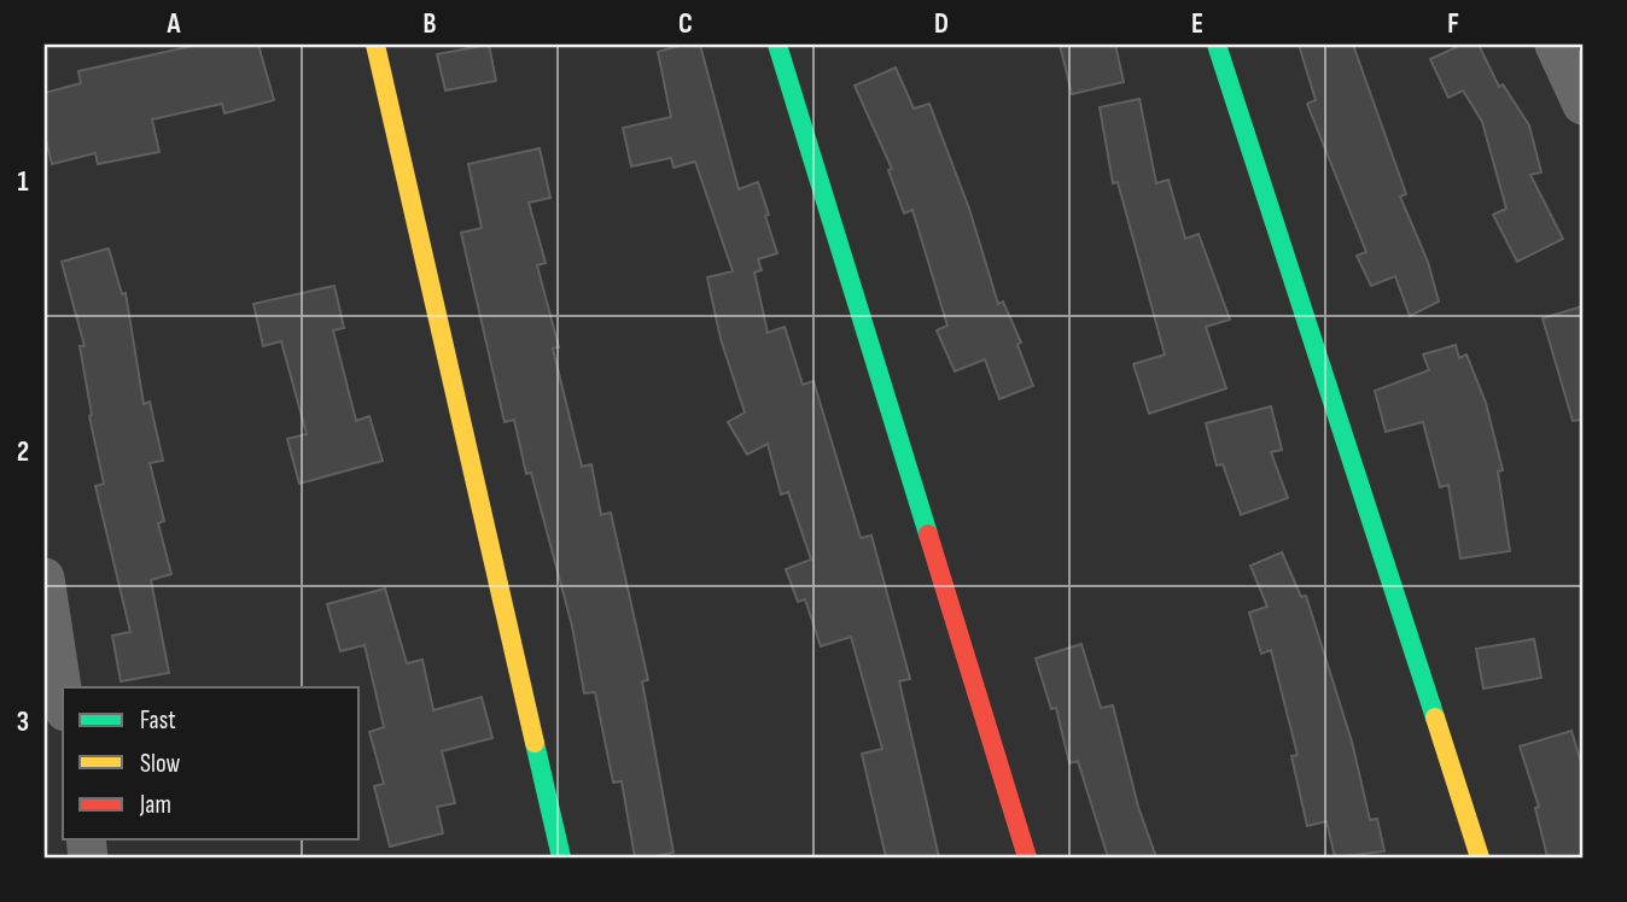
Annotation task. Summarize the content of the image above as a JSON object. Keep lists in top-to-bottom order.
{
  "legend": ["Fast", "Slow", "Jam"],
  "grid": {
    "columns": [
      "A",
      "B",
      "C",
      "D",
      "E",
      "F"
    ],
    "rows": ["1", "2", "3"]
  }
}
